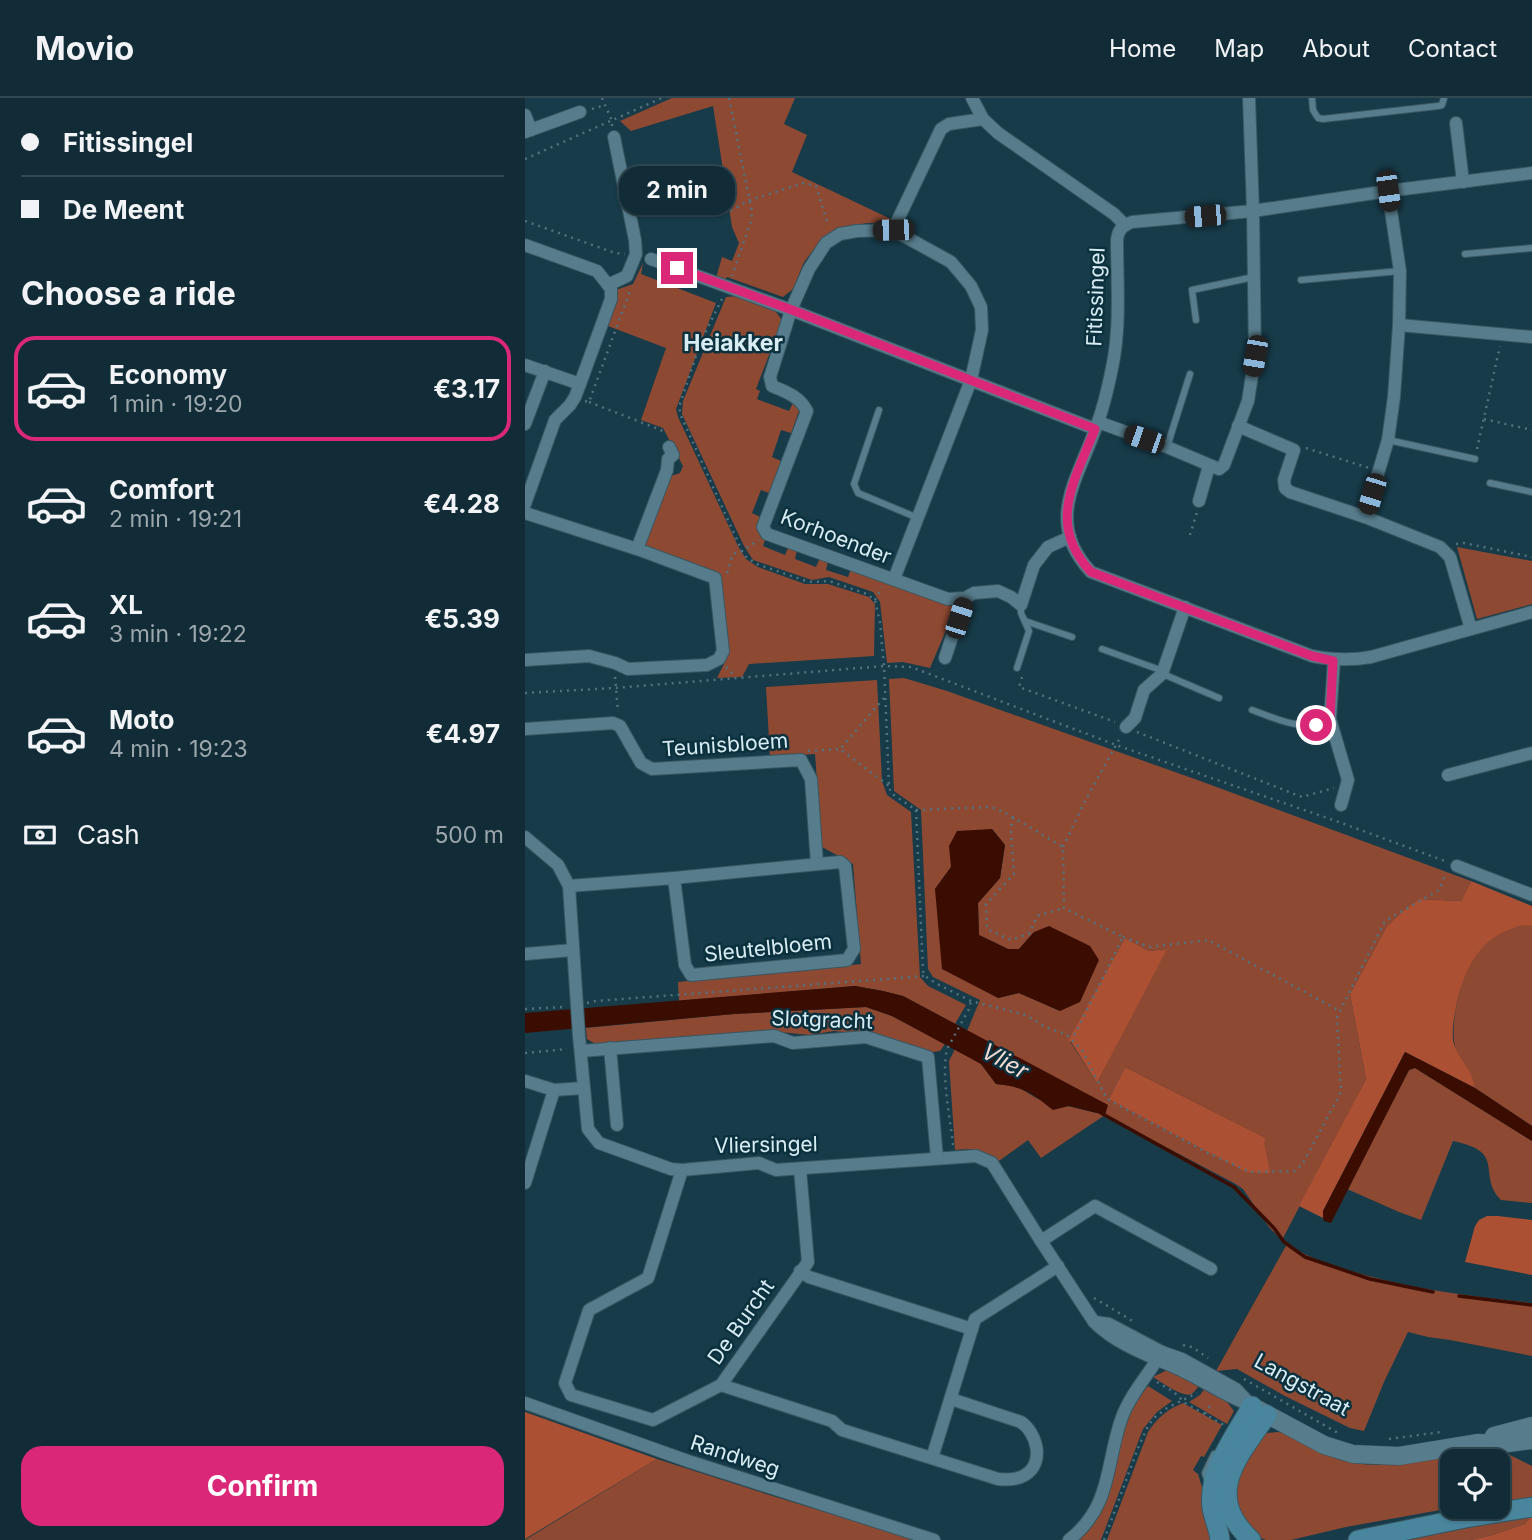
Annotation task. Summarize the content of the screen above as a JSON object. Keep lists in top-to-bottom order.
{
  "streets": {
    "main road": ["Langstraat"],
    "street": [
      "Fitissingel",
      "Korhoender",
      "Teunisbloem",
      "Sleutelbloem",
      "Slotgracht",
      "Vliersingel",
      "De Burcht",
      "Randweg"
    ]
  },
  "crossings": [
    ["Teunisbloem", "Sleutelbloem"],
    ["Sleutelbloem", "Vliersingel"],
    ["Slotgracht", "Vliersingel"],
    ["Vliersingel", "De Burcht"],
    ["Vliersingel", "Langstraat"]
  ],
  "districts": ["Heiakker"],
  "water": ["Vlier"],
  "page": {
    "header": "Movio",
    "nav": [
      "Home",
      "Map",
      "About",
      "Contact"
    ],
    "banner": ["Fitissingel", "De Meent"],
    "bubble": "2 min",
    "heading": "Choose a ride",
    "list": [
      {
        "name": "Economy",
        "note": "1 min · 19:20",
        "value": "€3.17"
      },
      {
        "name": "Comfort",
        "note": "2 min · 19:21",
        "value": "€4.28"
      },
      {
        "name": "XL",
        "note": "3 min · 19:22",
        "value": "€5.39"
      },
      {
        "name": "Moto",
        "note": "4 min · 19:23",
        "value": "€4.97"
      }
    ],
    "pay": ["Cash", "500 m"],
    "buttons": "Confirm"
  }
}
